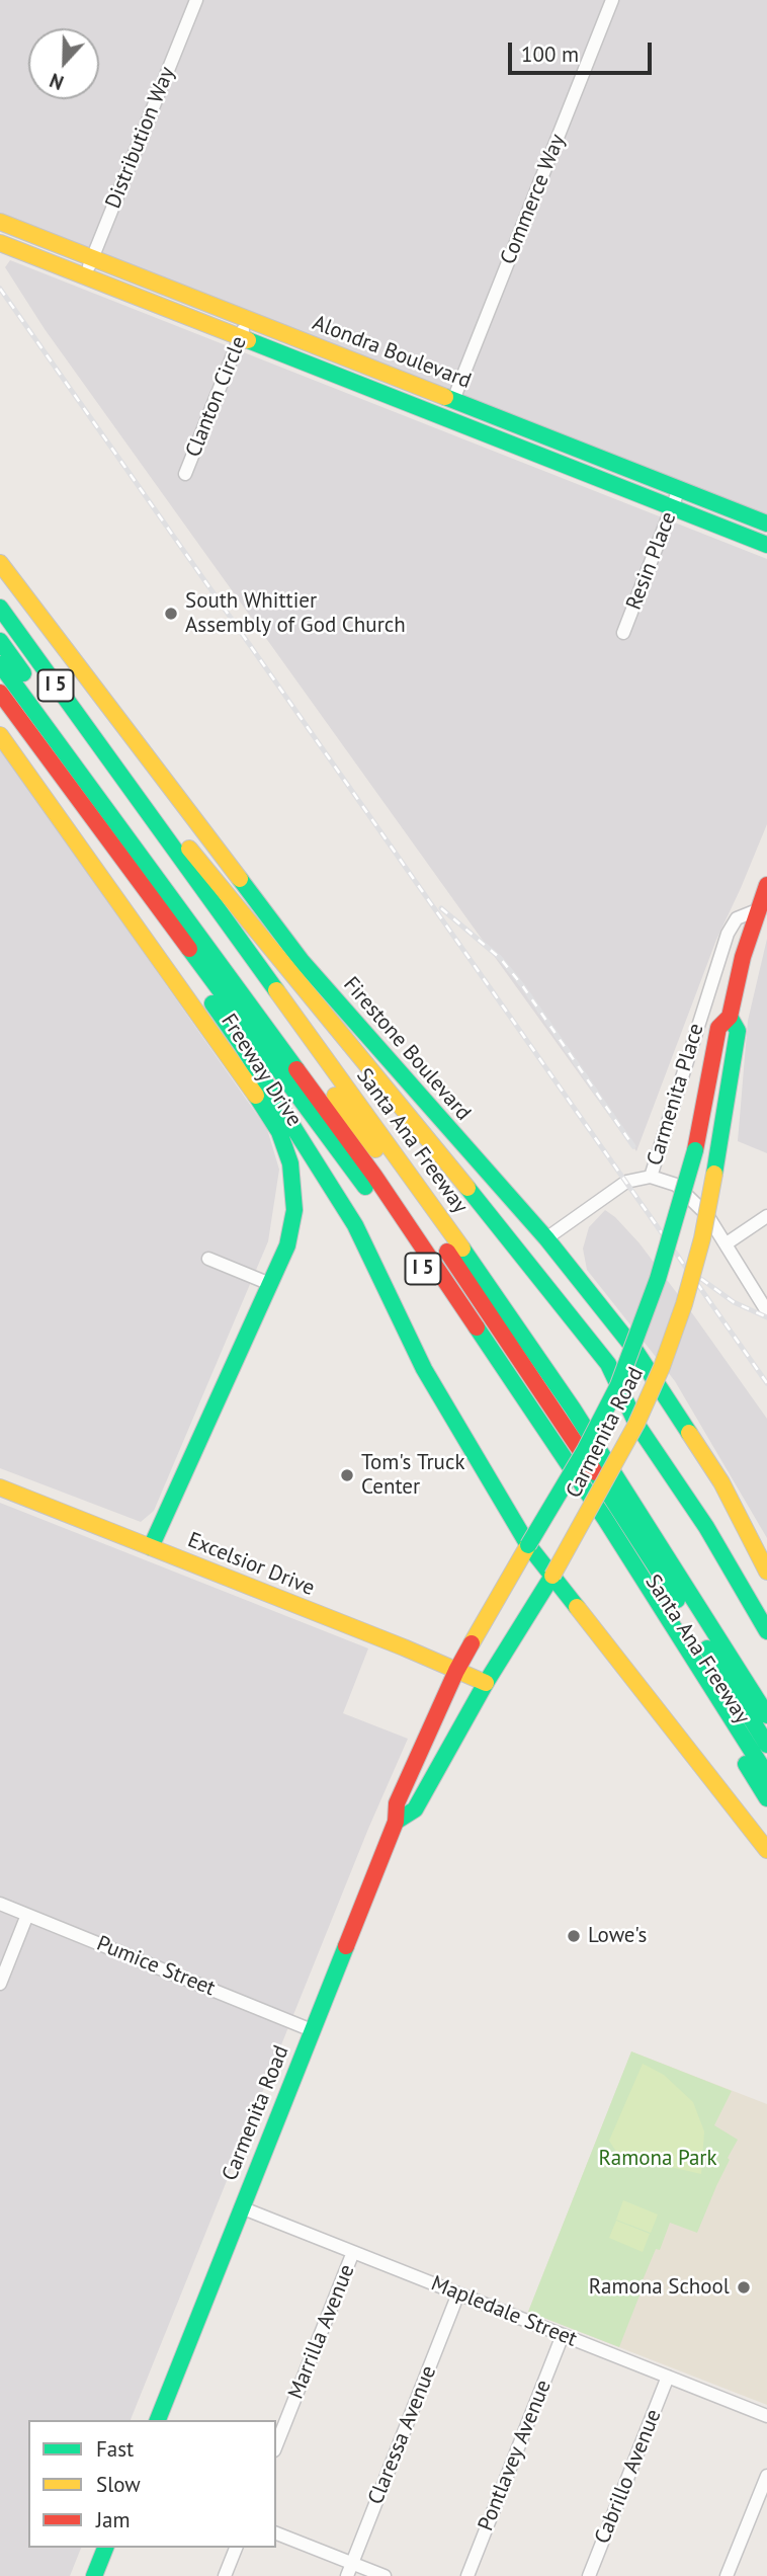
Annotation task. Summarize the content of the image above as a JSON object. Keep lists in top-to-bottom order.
{
  "streets": {
    "main road": [
      "Alondra Boulevard",
      "I 5",
      "Firestone Boulevard",
      "Freeway Drive",
      "Santa Ana Freeway",
      "Carmenita Road",
      "Excelsior Drive"
    ],
    "street": [
      "Distribution Way",
      "Commerce Way",
      "Clanton Circle",
      "Resin Place",
      "Carmenita Place",
      "Pumice Street",
      "Mapledale Street",
      "Marrilla Avenue",
      "Claressa Avenue",
      "Pontlavey Avenue",
      "Cabrillo Avenue"
    ]
  },
  "crossings": [
    ["Distribution Way", "Alondra Boulevard"],
    ["Commerce Way", "Alondra Boulevard"],
    ["Alondra Boulevard", "Clanton Circle"],
    ["Alondra Boulevard", "Resin Place"],
    ["Firestone Boulevard", "Carmenita Place"],
    ["Freeway Drive", "Excelsior Drive"],
    ["Carmenita Place", "Carmenita Road"],
    ["Carmenita Road", "Excelsior Drive"],
    ["Carmenita Road", "Pumice Street"],
    ["Carmenita Road", "Mapledale Street"],
    ["Mapledale Street", "Marrilla Avenue"],
    ["Mapledale Street", "Claressa Avenue"],
    ["Mapledale Street", "Pontlavey Avenue"],
    ["Mapledale Street", "Cabrillo Avenue"]
  ],
  "parks": ["Ramona Park"],
  "places": [
    "South Whittier Assembly of God Church",
    "Tom's Truck Center",
    "Lowe's",
    "Ramona School"
  ],
  "legend": ["Fast", "Slow", "Jam"],
  "scale_bar": "100 m",
  "north": "bottom"
}
